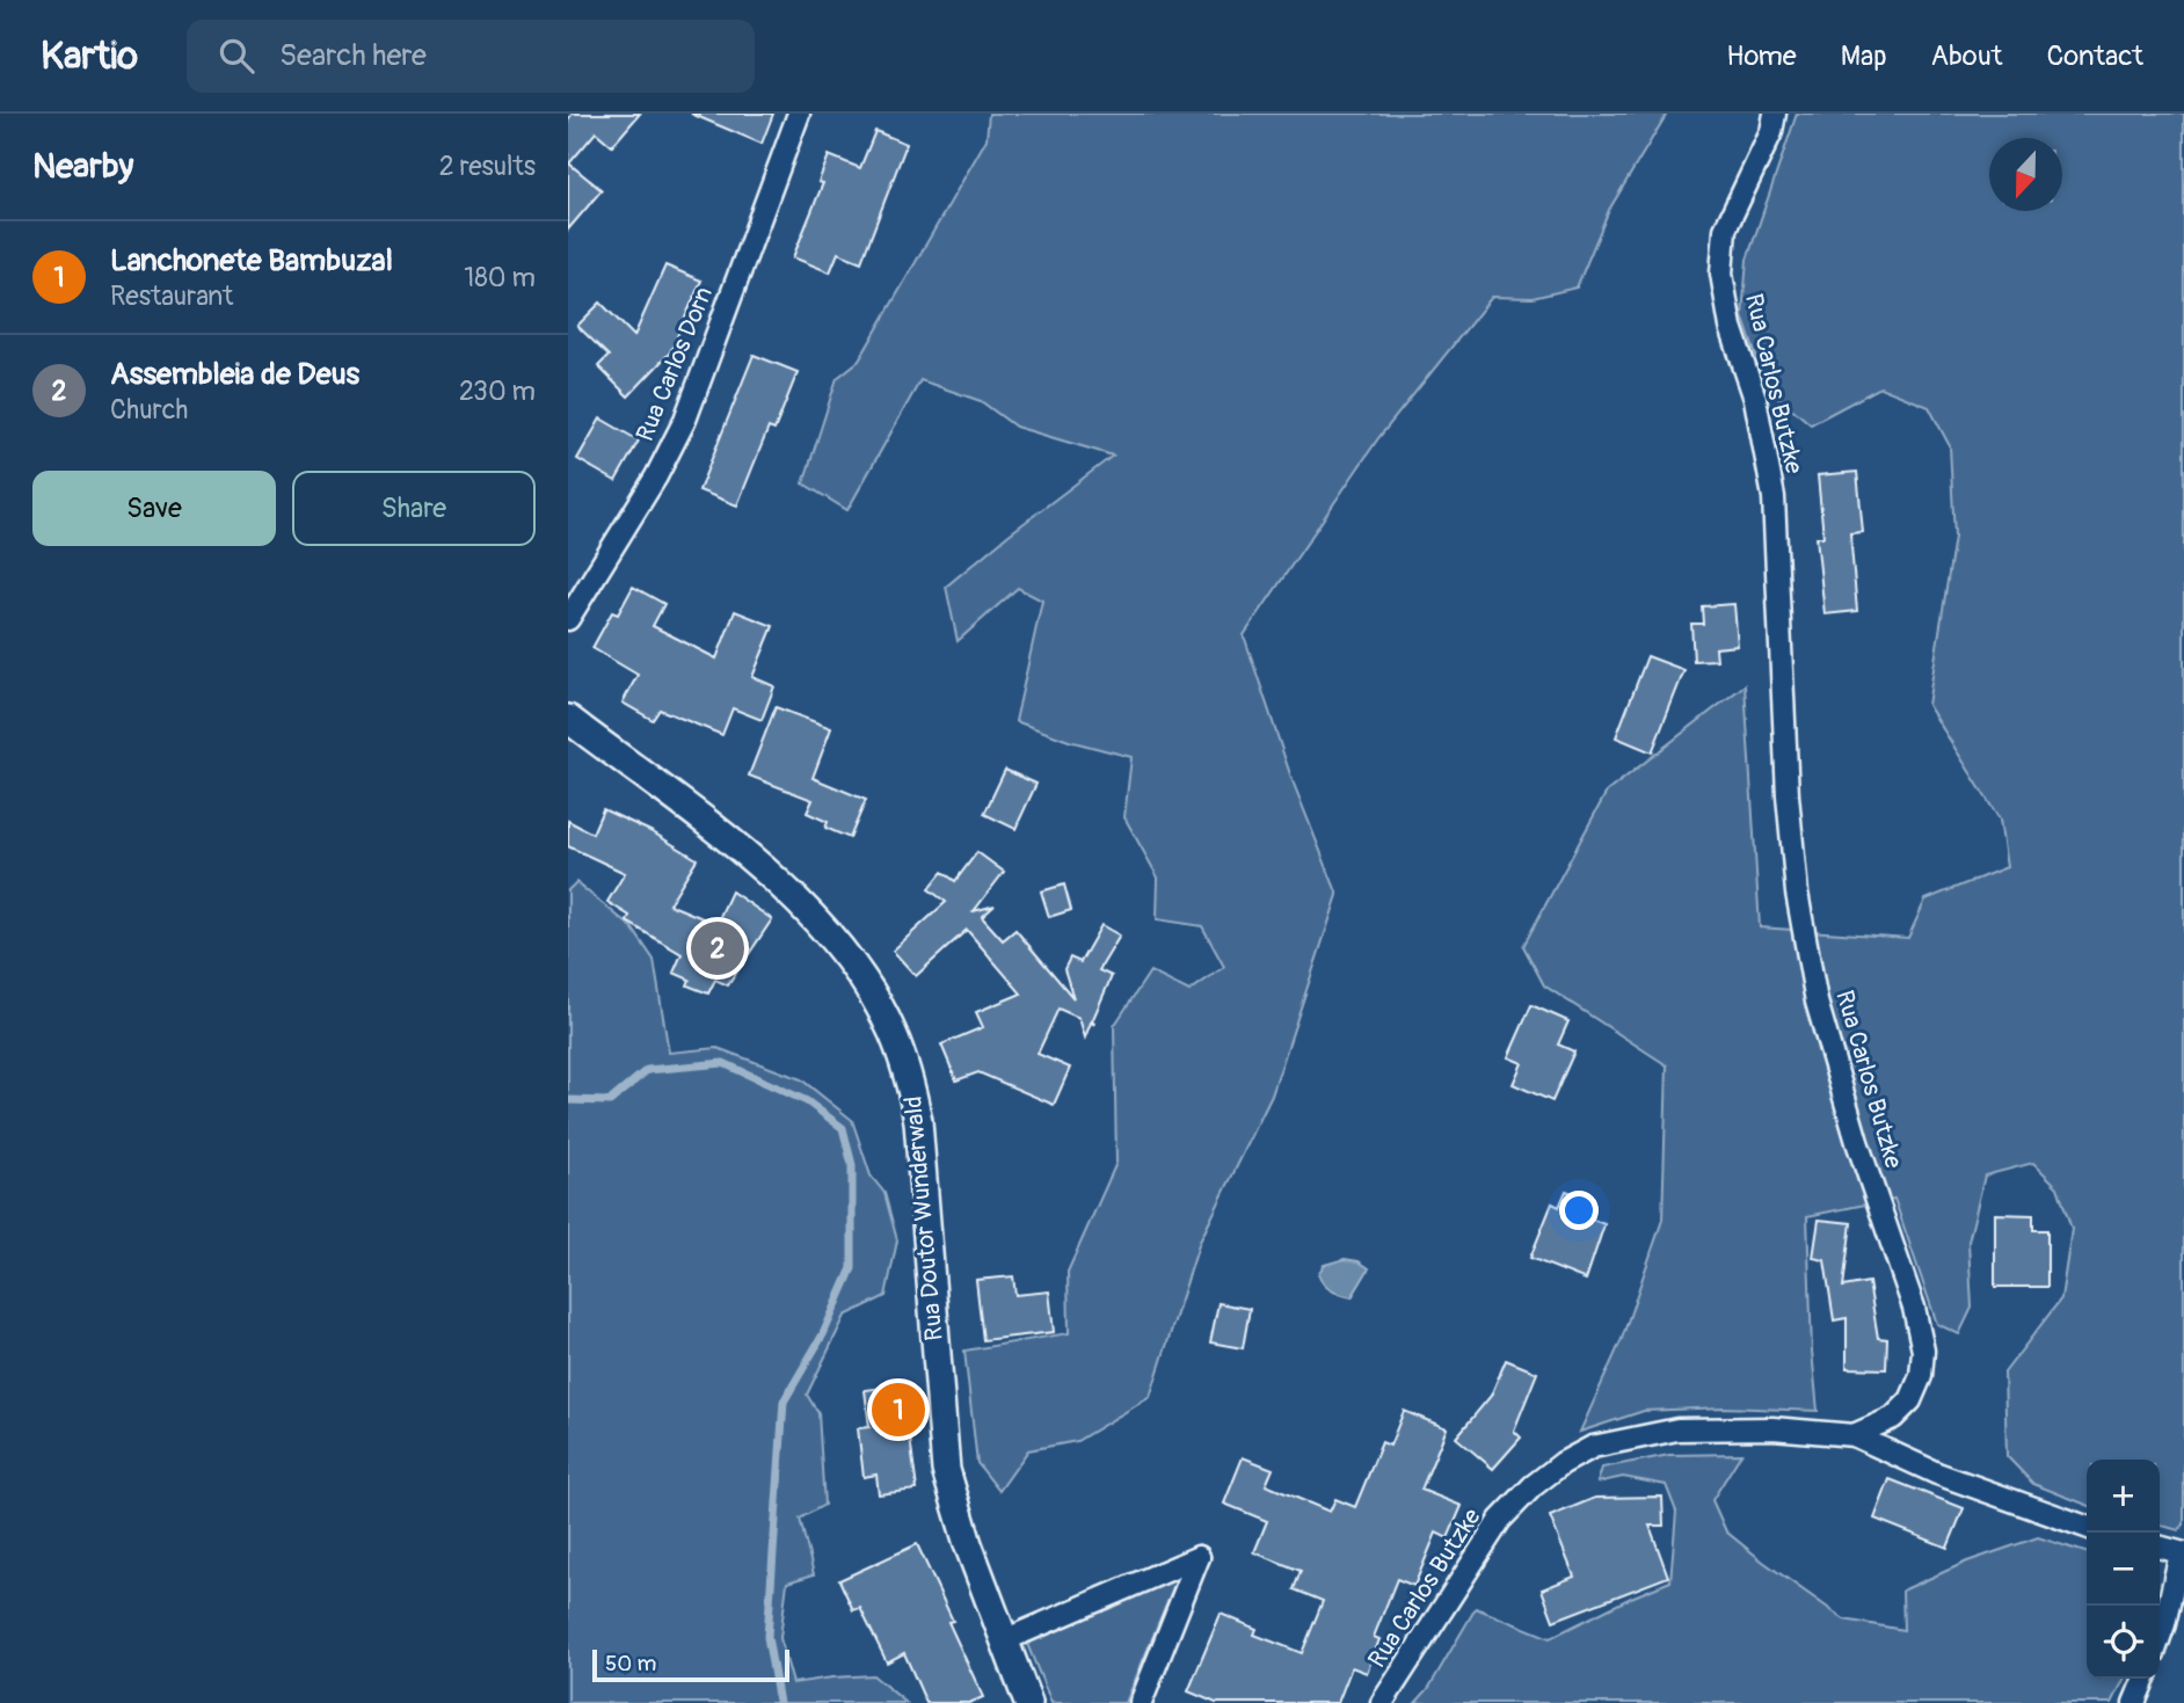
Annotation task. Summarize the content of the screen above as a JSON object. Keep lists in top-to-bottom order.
{
  "streets": {
    "street": ["Rua Carlos Dorn", "Rua Carlos Butzke", "Rua Doutor Wunderwald"]
  },
  "scale_bar": "50 m",
  "north": "bottom",
  "page": {
    "header": "Kartio",
    "search": "Search here",
    "nav": [
      "Home",
      "Map",
      "About",
      "Contact"
    ],
    "heading": ["Nearby", "2 results"],
    "list": [
      {
        "mark": "1",
        "name": "Lanchonete Bambuzal",
        "note": "Restaurant",
        "value": "180 m"
      },
      {
        "mark": "2",
        "name": "Assembleia de Deus",
        "note": "Church",
        "value": "230 m"
      }
    ],
    "buttons": ["Save", "Share"],
    "pins": ["2", "1"],
    "map_buttons": ["+", "−"],
    "scale": "50 m"
  }
}
